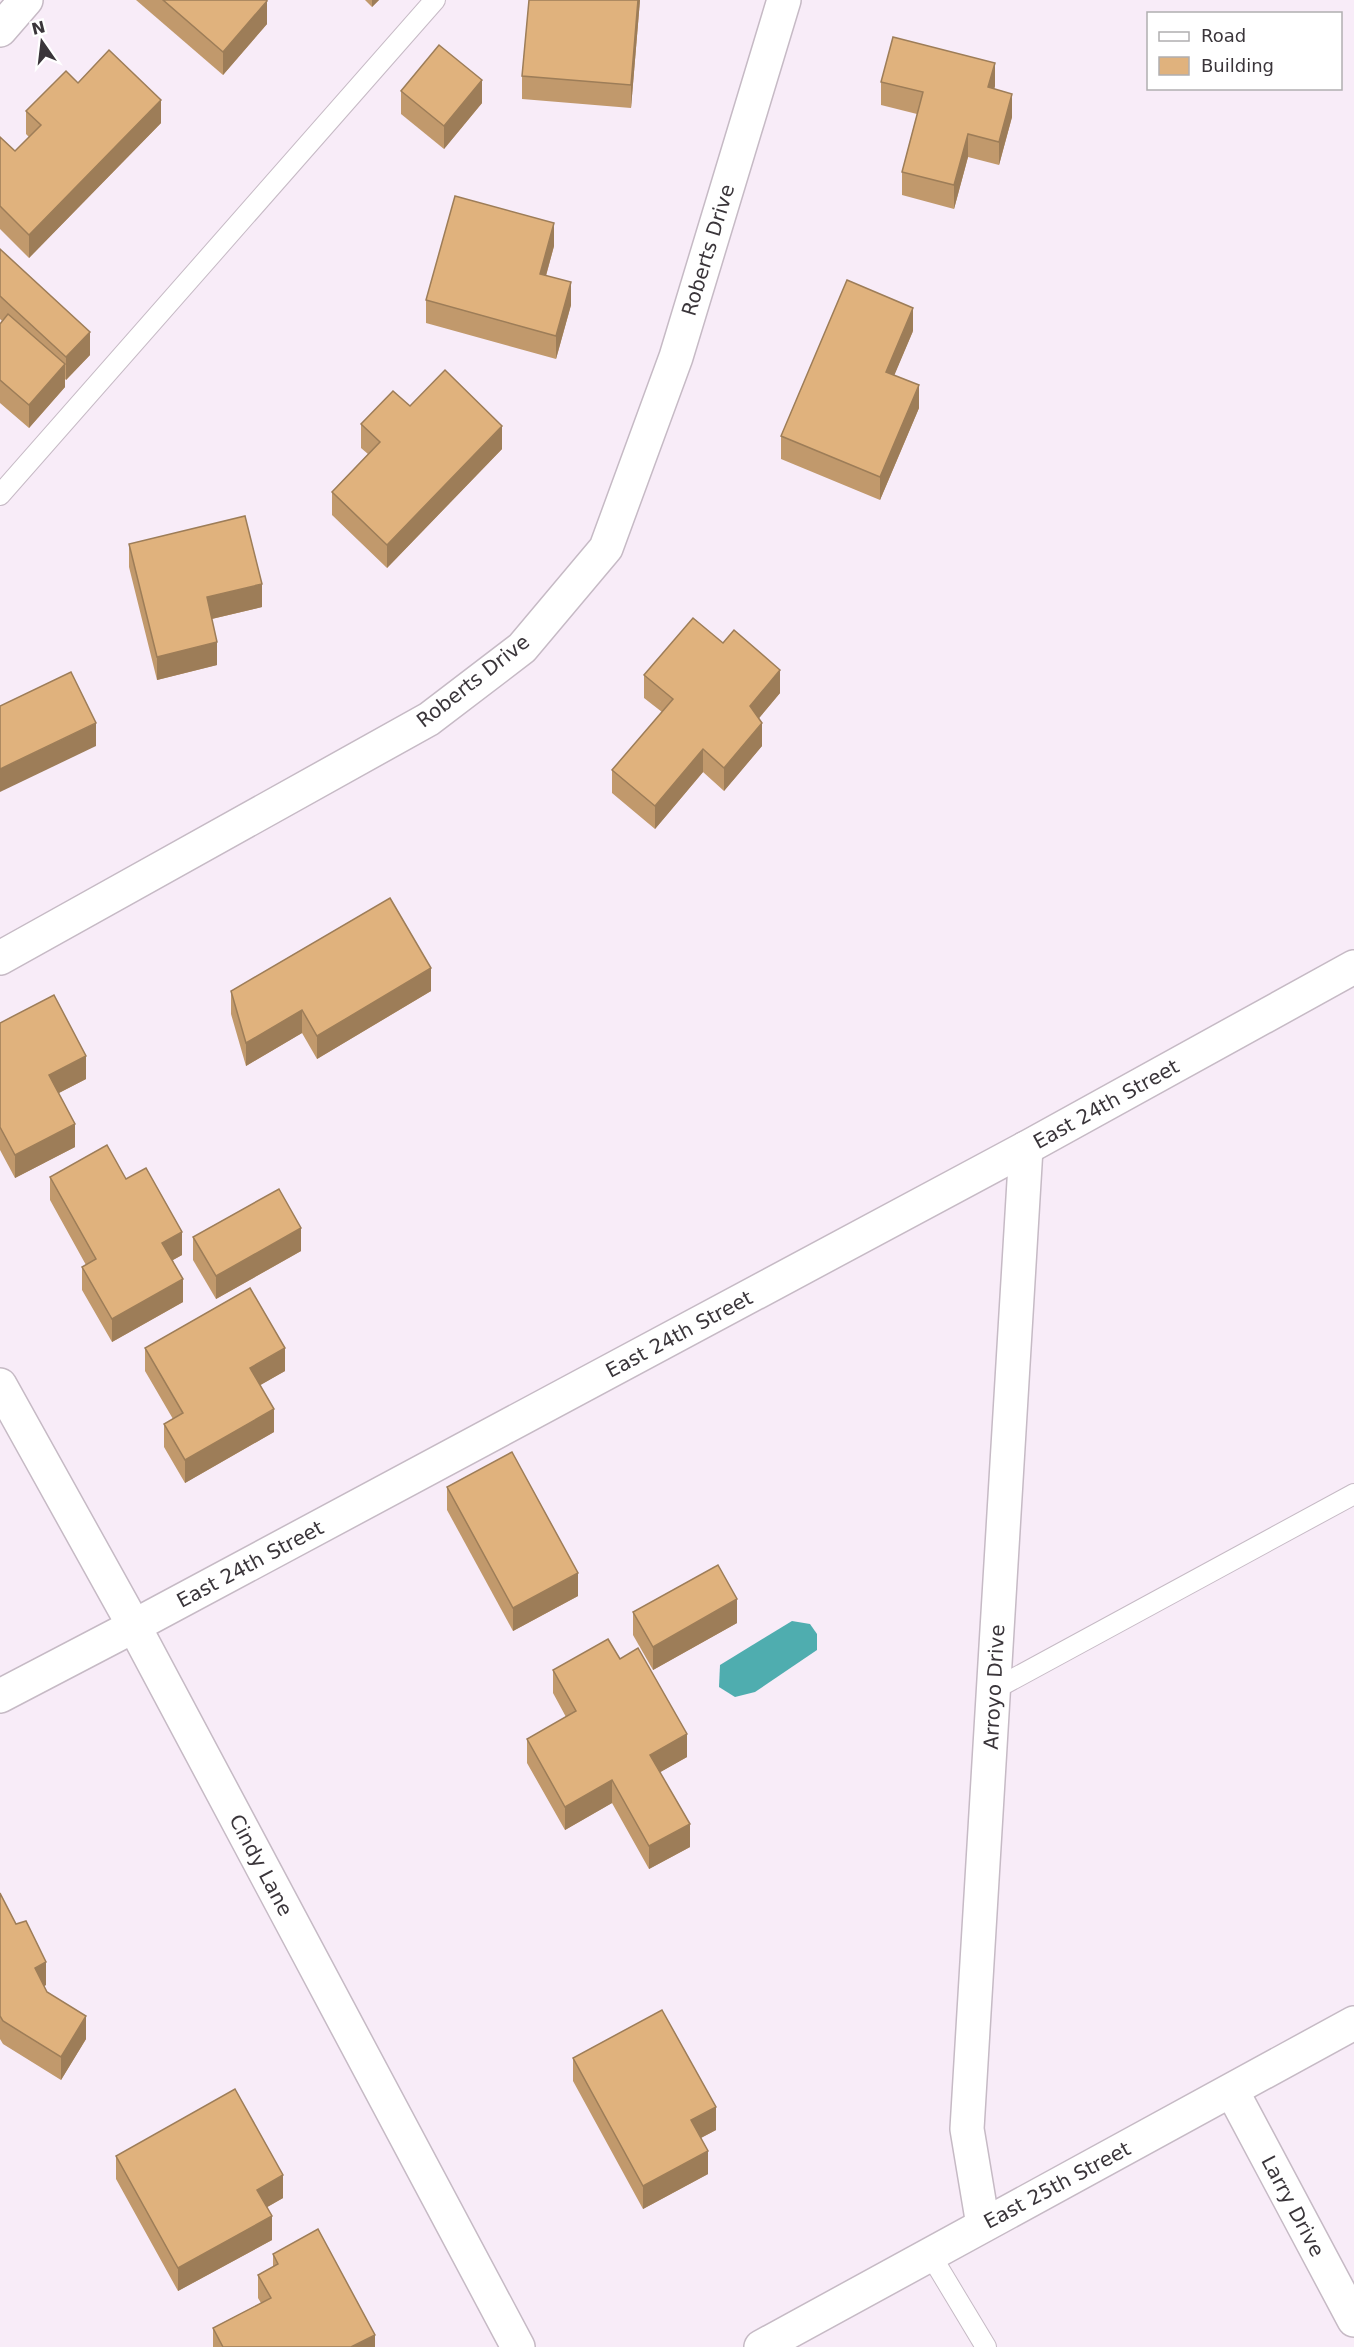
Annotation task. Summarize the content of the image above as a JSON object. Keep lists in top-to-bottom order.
{
  "streets": {
    "street": [
      "Roberts Drive",
      "East 24th Street",
      "Arroyo Drive",
      "Cindy Lane",
      "East 25th Street",
      "Larry Drive"
    ]
  },
  "crossings": [
    ["East 24th Street", "Arroyo Drive"],
    ["East 24th Street", "Cindy Lane"],
    ["Arroyo Drive", "East 25th Street"],
    ["East 25th Street", "Larry Drive"]
  ],
  "legend": ["Road", "Building"],
  "north": "top"
}
